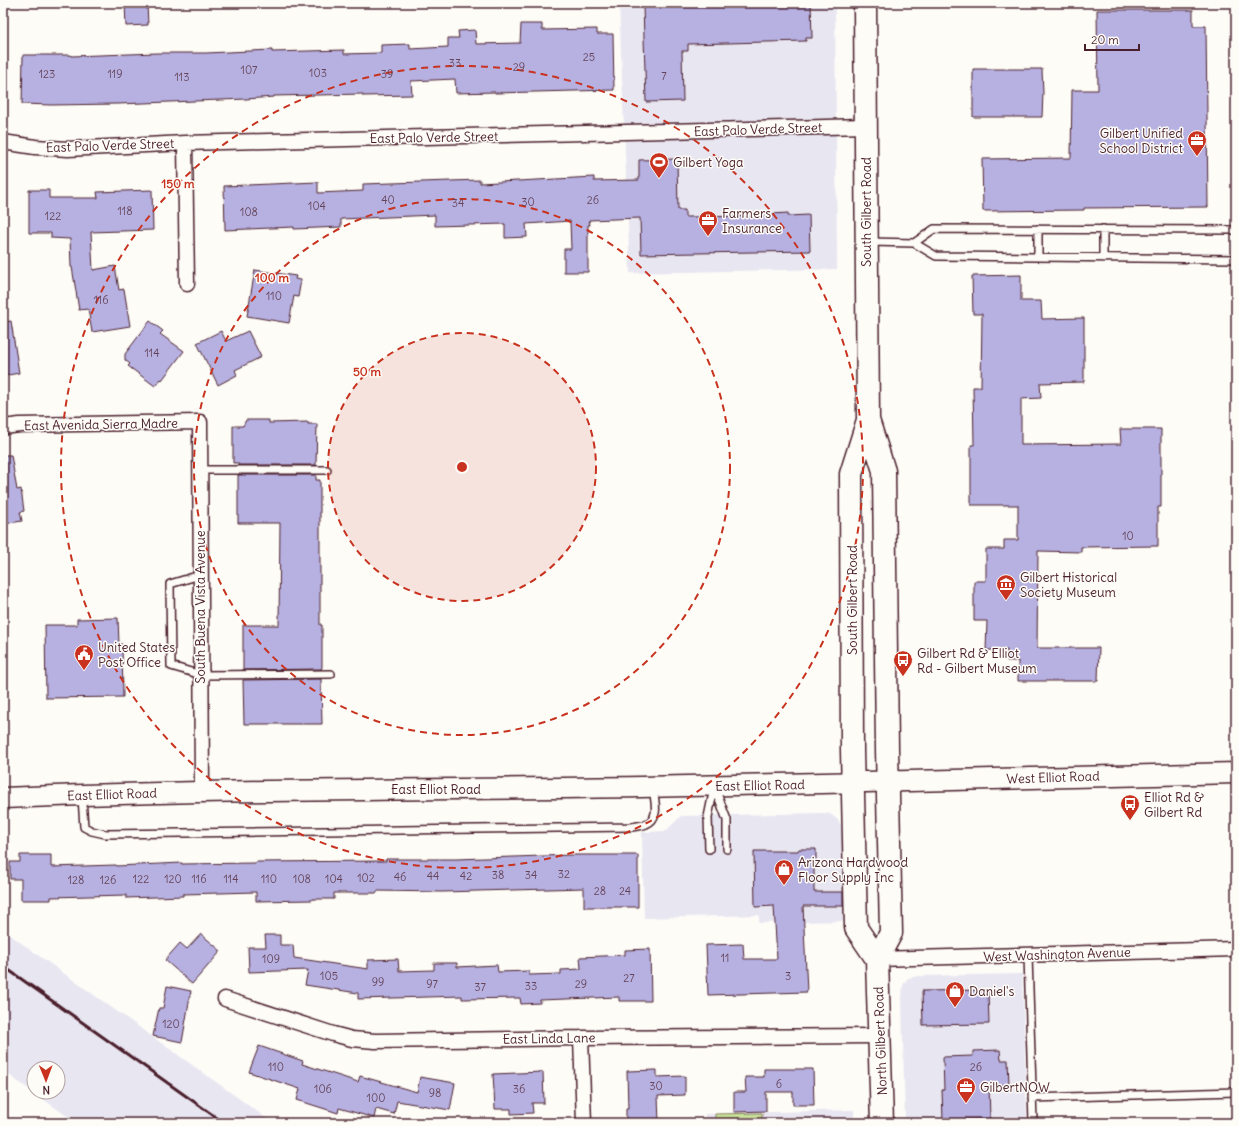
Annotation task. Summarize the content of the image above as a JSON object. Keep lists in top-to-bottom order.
{
  "streets": {
    "main road": [
      "South Gilbert Road",
      "West Elliot Road",
      "East Elliot Road",
      "North Gilbert Road"
    ],
    "street": [
      "East Palo Verde Street",
      "East Avenida Sierra Madre",
      "South Buena Vista Avenue",
      "West Washington Avenue",
      "East Linda Lane"
    ]
  },
  "crossings": [
    ["East Palo Verde Street", "South Gilbert Road"],
    ["South Gilbert Road", "West Elliot Road"],
    ["South Gilbert Road", "East Elliot Road"],
    ["South Gilbert Road", "North Gilbert Road"],
    ["East Avenida Sierra Madre", "South Buena Vista Avenue"],
    ["South Buena Vista Avenue", "East Elliot Road"],
    ["West Elliot Road", "East Elliot Road"],
    ["West Elliot Road", "North Gilbert Road"],
    ["East Elliot Road", "North Gilbert Road"],
    ["West Washington Avenue", "North Gilbert Road"],
    ["East Linda Lane", "North Gilbert Road"]
  ],
  "places": {
    "office": ["Gilbert Unified School District", "Farmers Insurance", "GilbertNOW"],
    "sports": ["Gilbert Yoga"],
    "museum": ["Gilbert Historical Society Museum"],
    "public building": ["United States Post Office"],
    "bus stop": ["Gilbert Rd & Elliot Rd - Gilbert Museum", "Elliot Rd & Gilbert Rd"],
    "shop": ["Arizona Hardwood Floor Supply Inc", "Daniel's"]
  },
  "house_numbers": [
    "25",
    "33",
    "29",
    "107",
    "103",
    "123",
    "119",
    "39",
    "7",
    "113",
    "40",
    "26",
    "30",
    "34",
    "104",
    "118",
    "108",
    "122",
    "110",
    "116",
    "114",
    "10",
    "32",
    "38",
    "34",
    "44",
    "42",
    "46",
    "102",
    "122",
    "120",
    "116",
    "114",
    "110",
    "108",
    "104",
    "128",
    "126",
    "28",
    "24",
    "11",
    "109",
    "105",
    "3",
    "27",
    "99",
    "97",
    "29",
    "33",
    "37",
    "120",
    "110",
    "26",
    "6",
    "30",
    "106",
    "36",
    "98",
    "100"
  ],
  "scale_bar": "20 m",
  "north": "bottom",
  "rings": ["150 m", "100 m", "50 m"]
}
